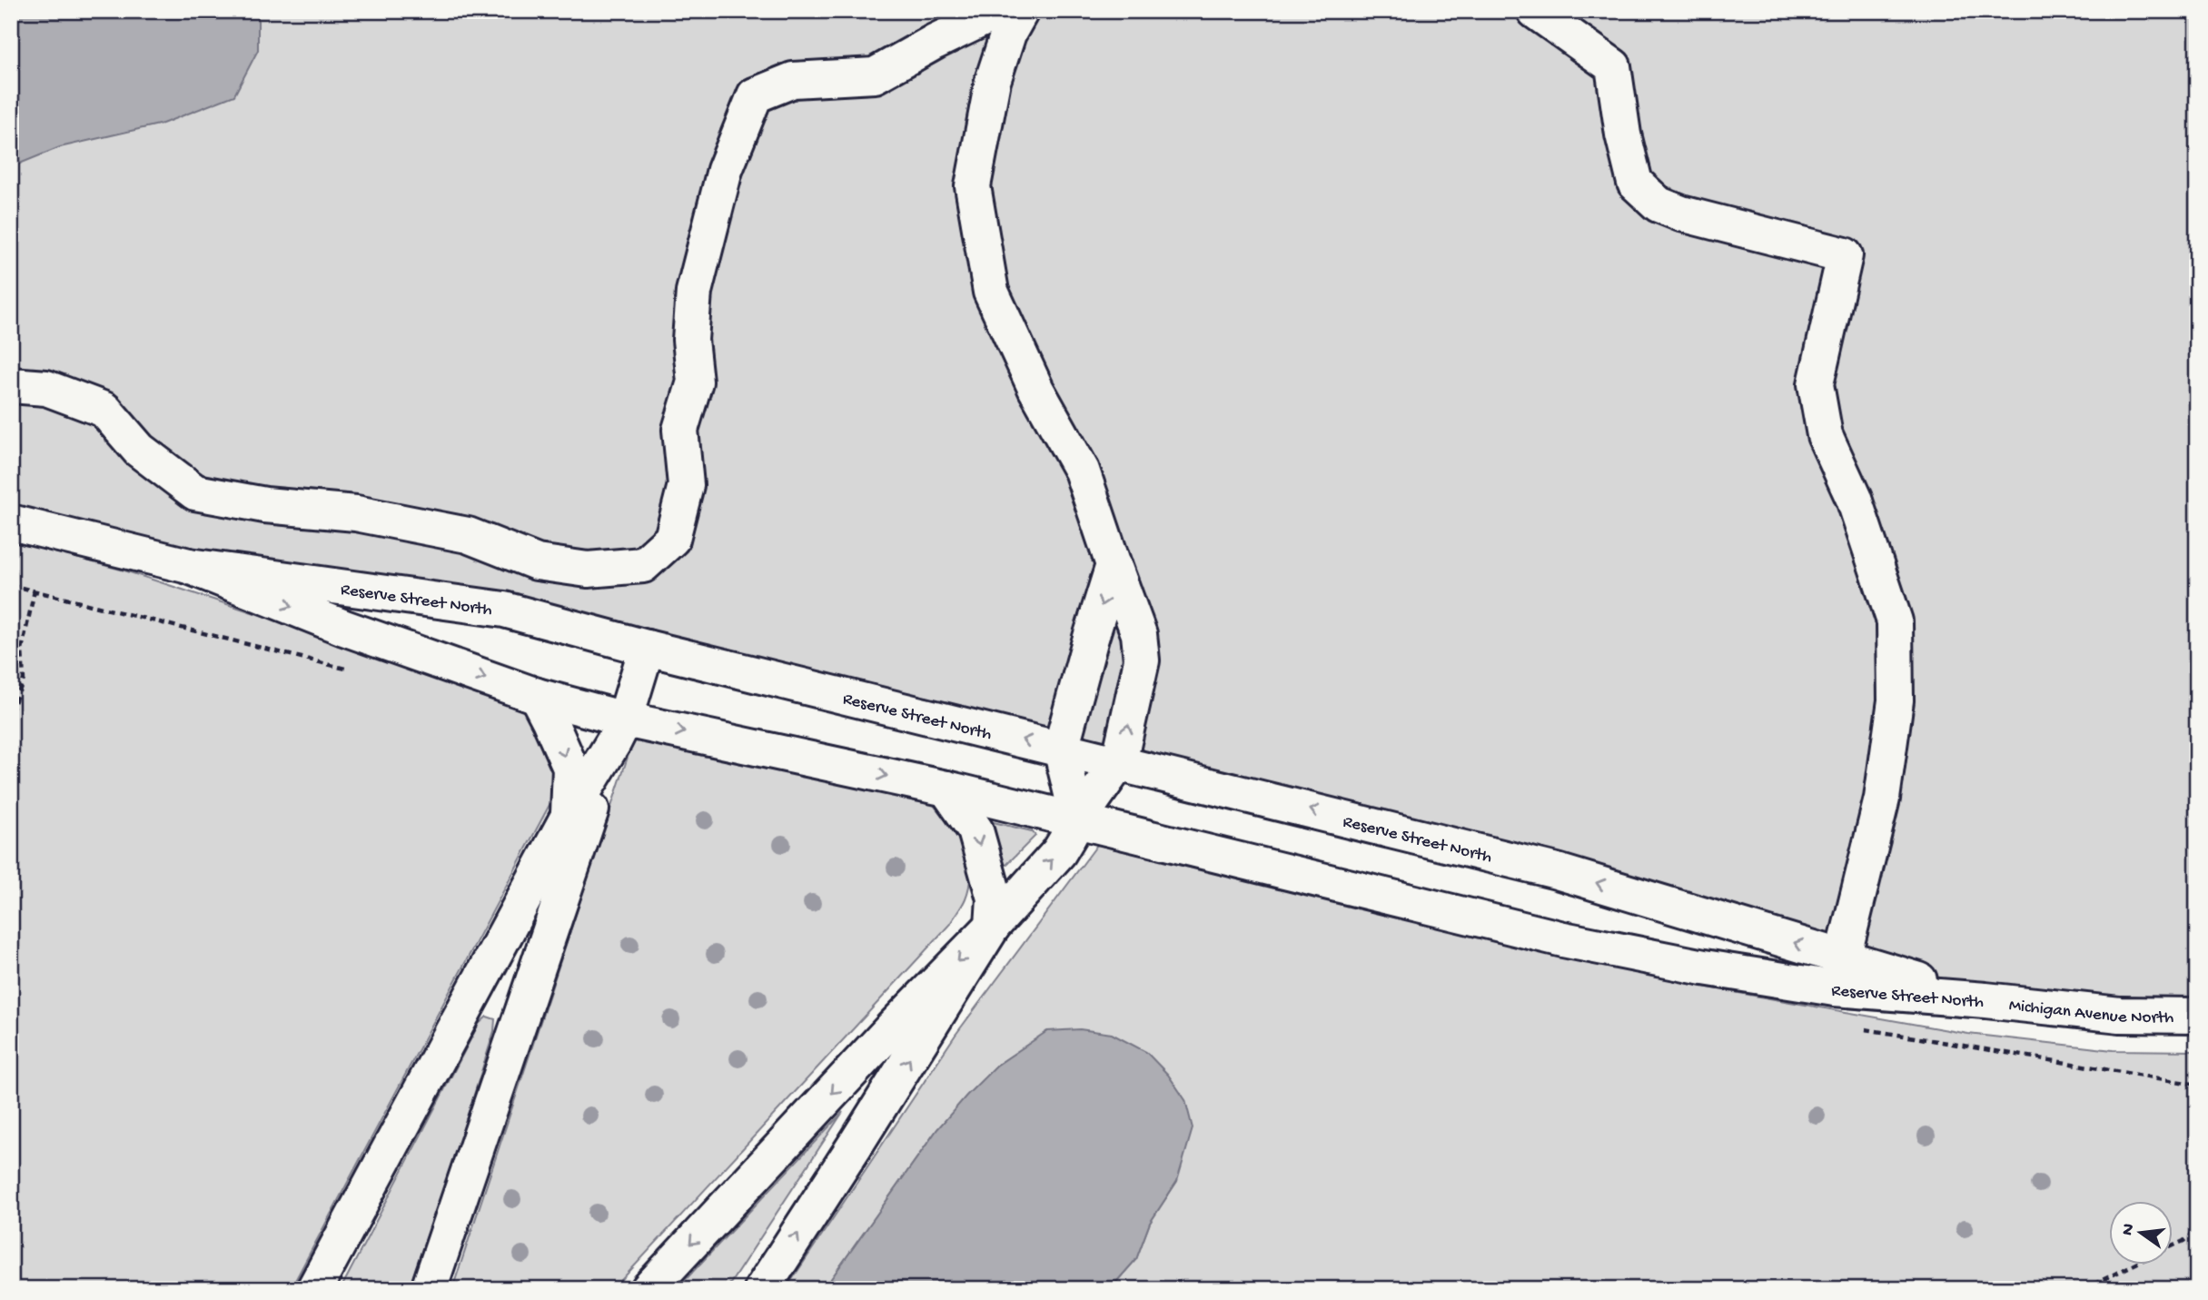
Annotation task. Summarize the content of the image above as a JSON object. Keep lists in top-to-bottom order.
{
  "streets": {
    "street": ["Reserve Street North", "Michigan Avenue North"]
  },
  "crossings": [
    ["Reserve Street North", "Michigan Avenue North"]
  ],
  "north": "left"
}
